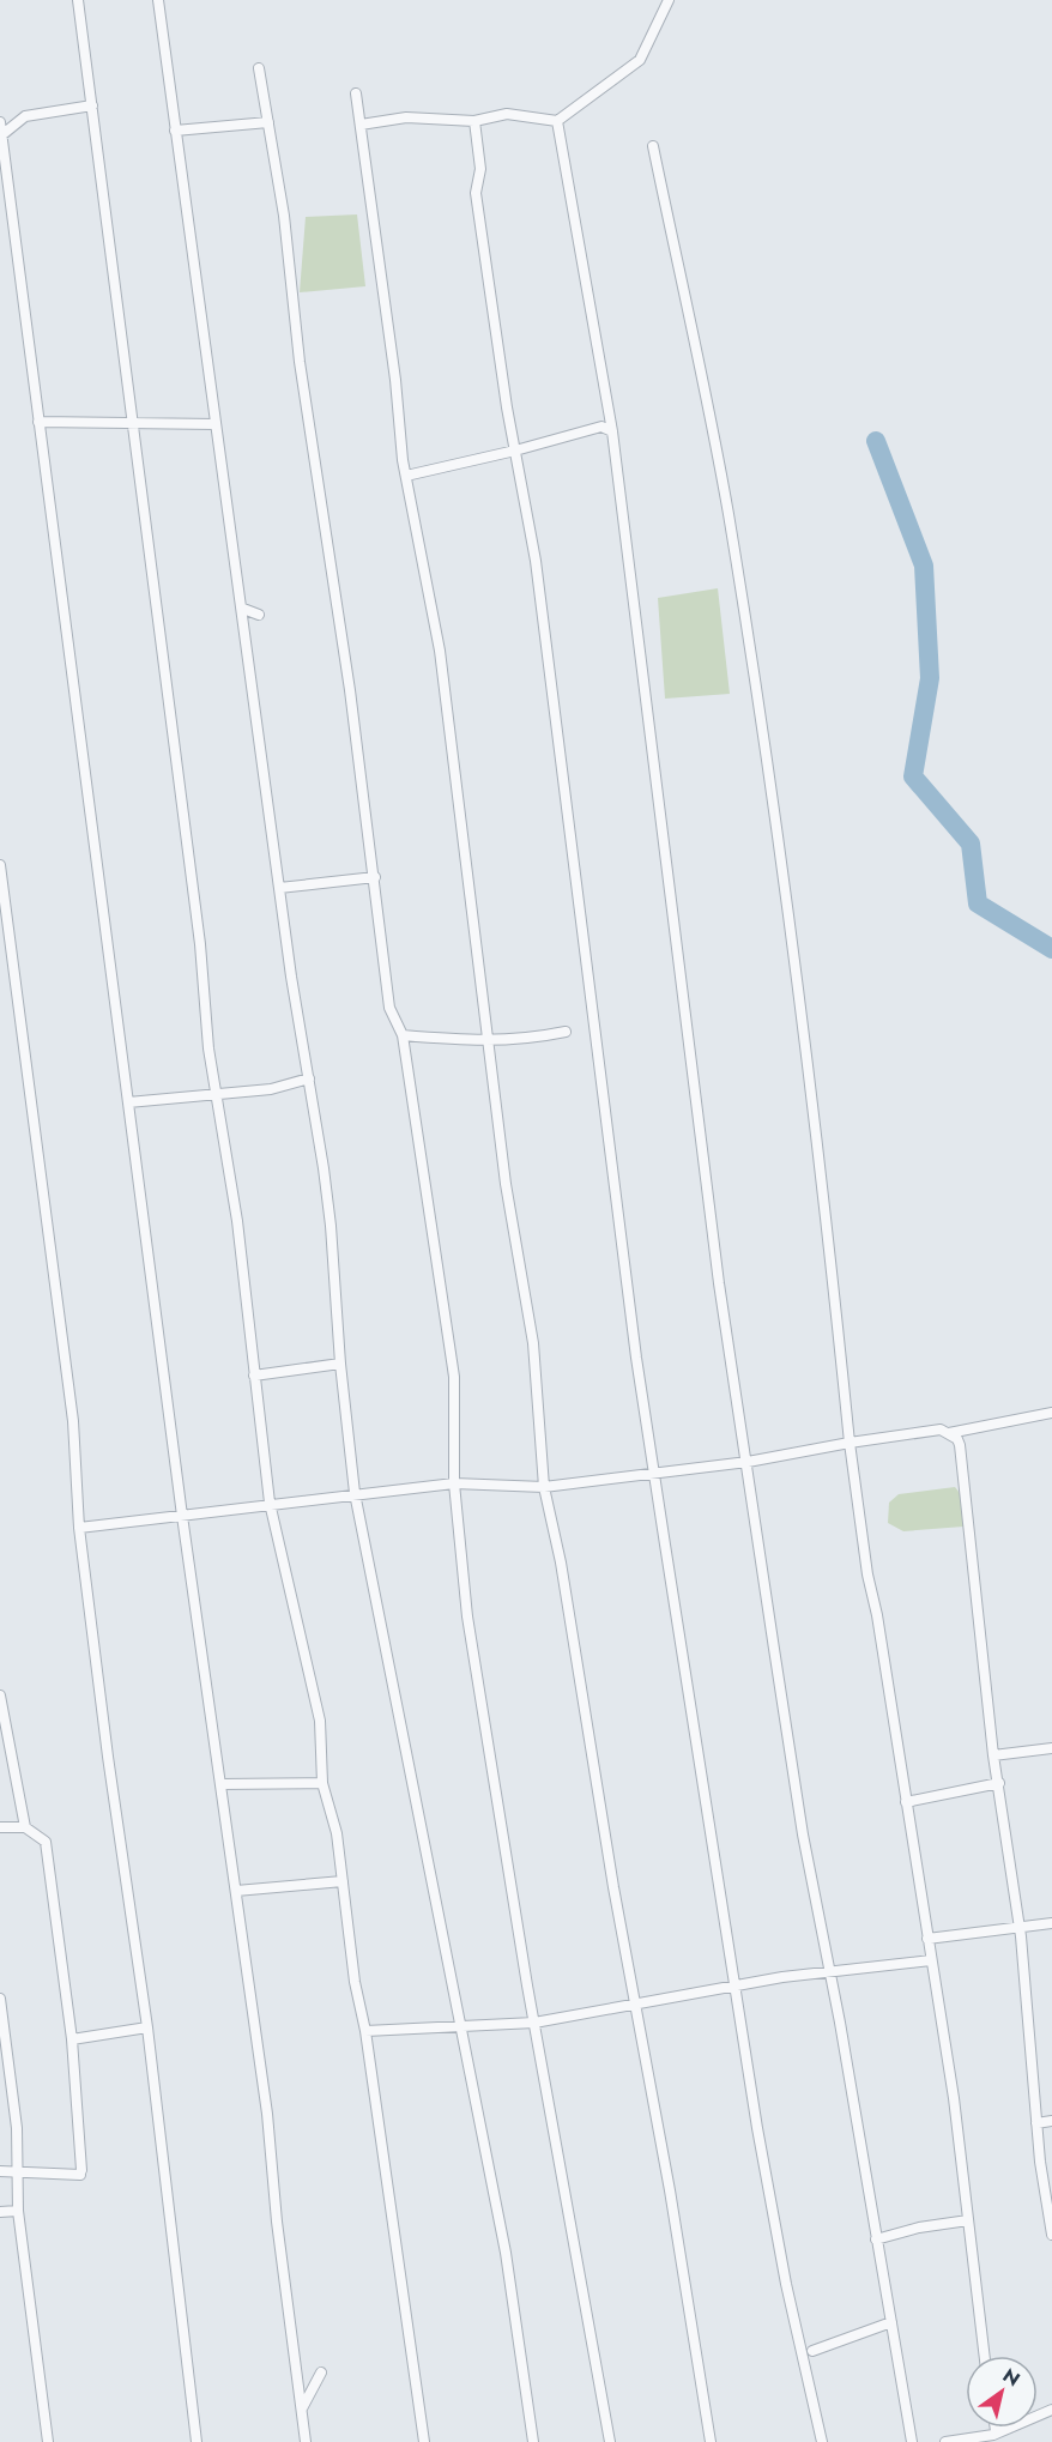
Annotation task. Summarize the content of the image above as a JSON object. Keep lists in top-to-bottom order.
{
  "north": "top right"
}
